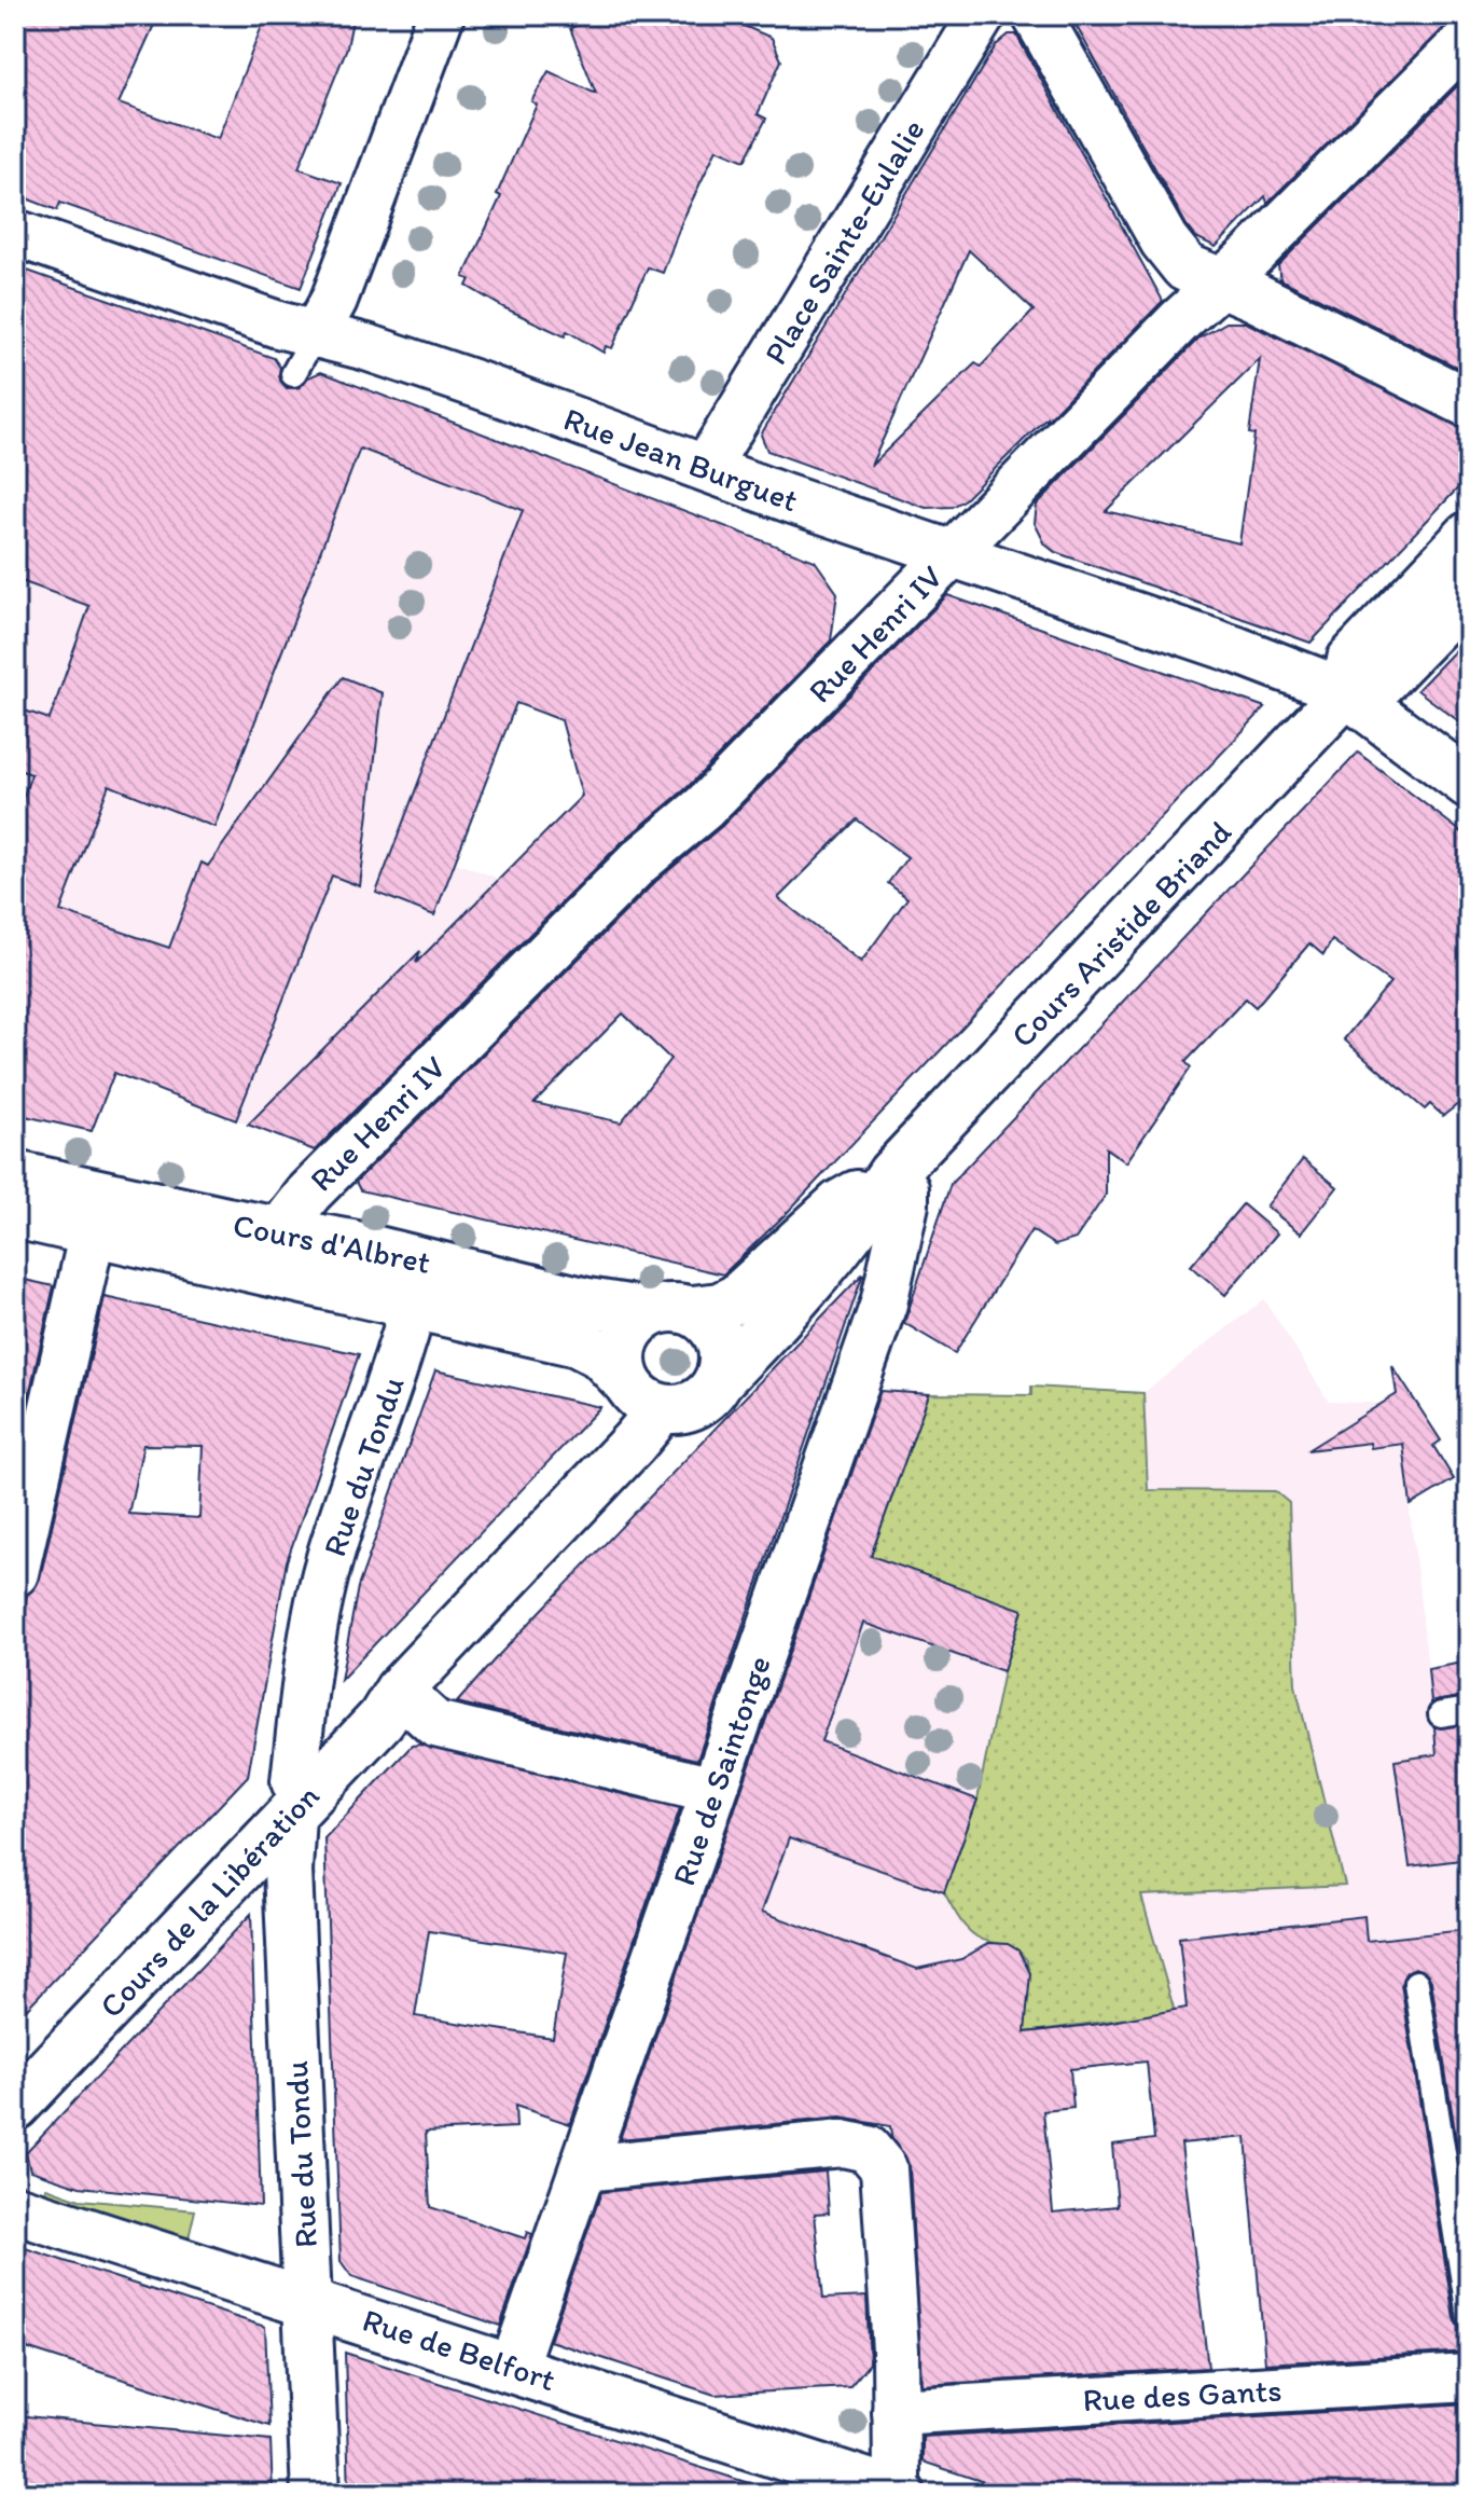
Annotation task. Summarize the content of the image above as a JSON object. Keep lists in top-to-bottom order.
{
  "streets": {
    "street": [
      "Place Sainte-Eulalie",
      "Rue Jean Burguet",
      "Rue Henri IV",
      "Cours Aristide Briand",
      "Cours d'Albret",
      "Rue du Tondu",
      "Rue de Saintonge",
      "Cours de la Libération",
      "Rue de Belfort",
      "Rue des Gants"
    ]
  },
  "crossings": [
    ["Place Sainte-Eulalie", "Rue Jean Burguet"],
    ["Rue Jean Burguet", "Rue Henri IV"],
    ["Rue Jean Burguet", "Cours Aristide Briand"],
    ["Rue Henri IV", "Cours d'Albret"],
    ["Cours Aristide Briand", "Cours d'Albret"],
    ["Cours Aristide Briand", "Rue de Saintonge"],
    ["Cours Aristide Briand", "Cours de la Libération"],
    ["Cours d'Albret", "Rue du Tondu"],
    ["Cours d'Albret", "Cours de la Libération"],
    ["Rue du Tondu", "Cours de la Libération"],
    ["Rue du Tondu", "Rue de Belfort"],
    ["Rue de Saintonge", "Rue de Belfort"]
  ]
}
